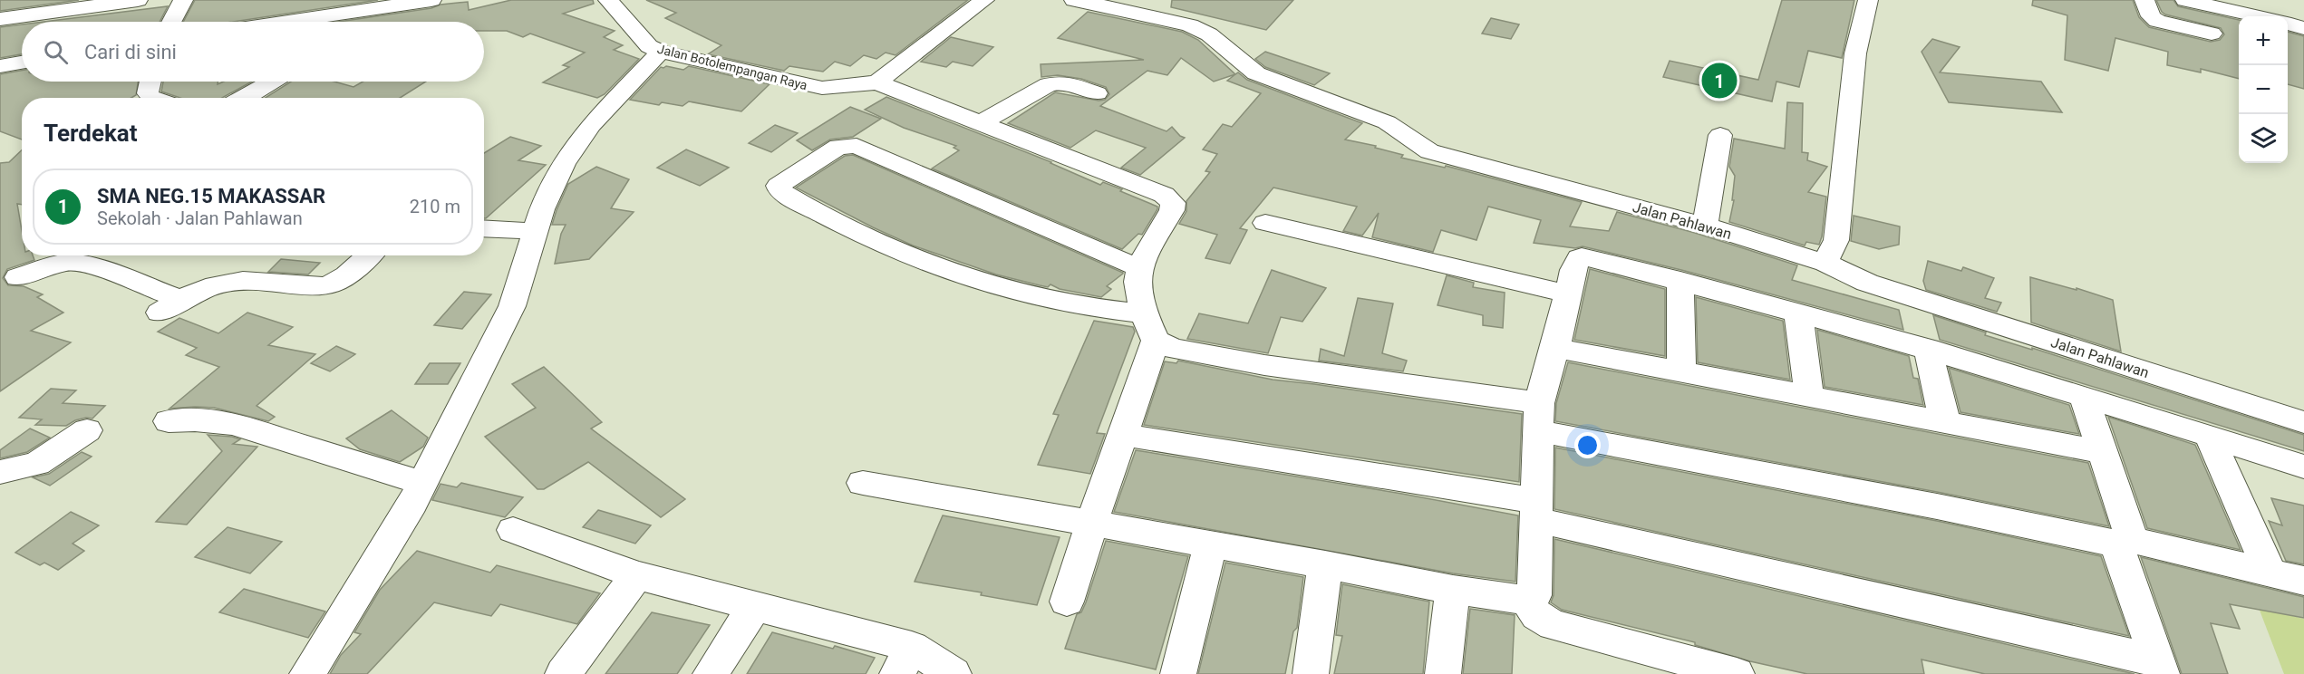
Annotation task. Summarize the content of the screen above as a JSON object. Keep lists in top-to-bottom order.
{
  "streets": {
    "street": ["Jalan Botolempangan Raya", "Jalan Pahlawan"]
  },
  "page": {
    "map_buttons": ["+", "−"],
    "search": "Cari di sini",
    "pins": "1",
    "heading": "Terdekat",
    "list": [
      {
        "mark": "1",
        "name": "SMA NEG.15 MAKASSAR",
        "note": "Sekolah · Jalan Pahlawan",
        "value": "210 m"
      }
    ]
  }
}
